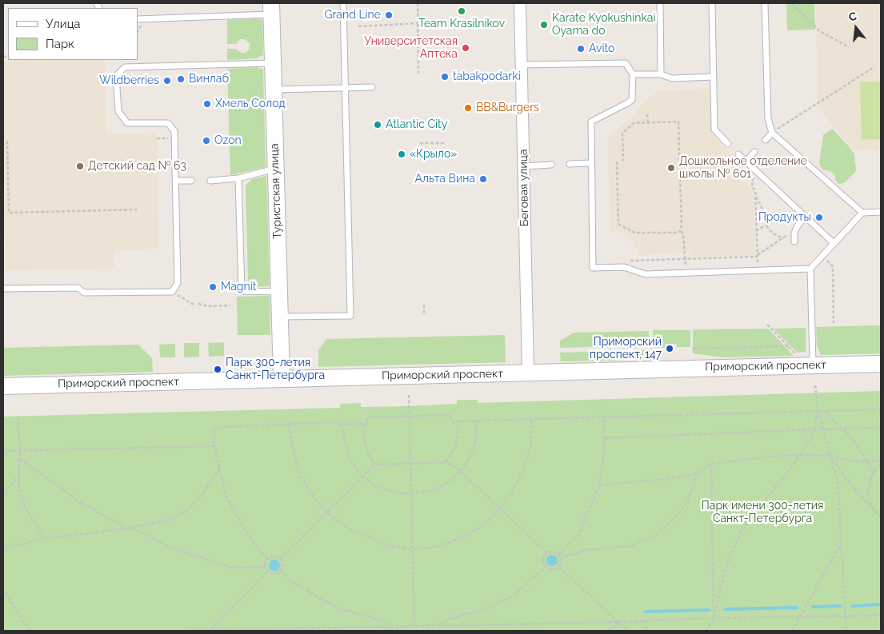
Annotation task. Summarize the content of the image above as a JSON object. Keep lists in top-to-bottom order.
{
  "streets": {
    "street": ["Беговая улица", "Туристская улица", "Приморский проспект"]
  },
  "crossings": [
    ["Беговая улица", "Приморский проспект"],
    ["Туристская улица", "Приморский проспект"]
  ],
  "parks": ["Парк имени 300-летия Санкт-Петербурга"],
  "places": [
    "Team Krasilnikov",
    "Grand Line",
    "Karate Kyokushinkai Oyama do",
    "Университетская Аптека",
    "Avito",
    "tabakpodarki",
    "Винлаб",
    "Wildberries",
    "Хмель Солод",
    "BB&Burgers",
    "Atlantic City",
    "Ozon",
    "«Крыло»",
    "Детский сад № 63",
    "Дошкольное отделение школы № 601",
    "Альта Вина",
    "Продукты",
    "Magnit",
    "Приморский проспект, 147",
    "Парк 300-летия Санкт-Петербурга"
  ],
  "legend": ["Улица", "Парк"],
  "north": "top"
}
